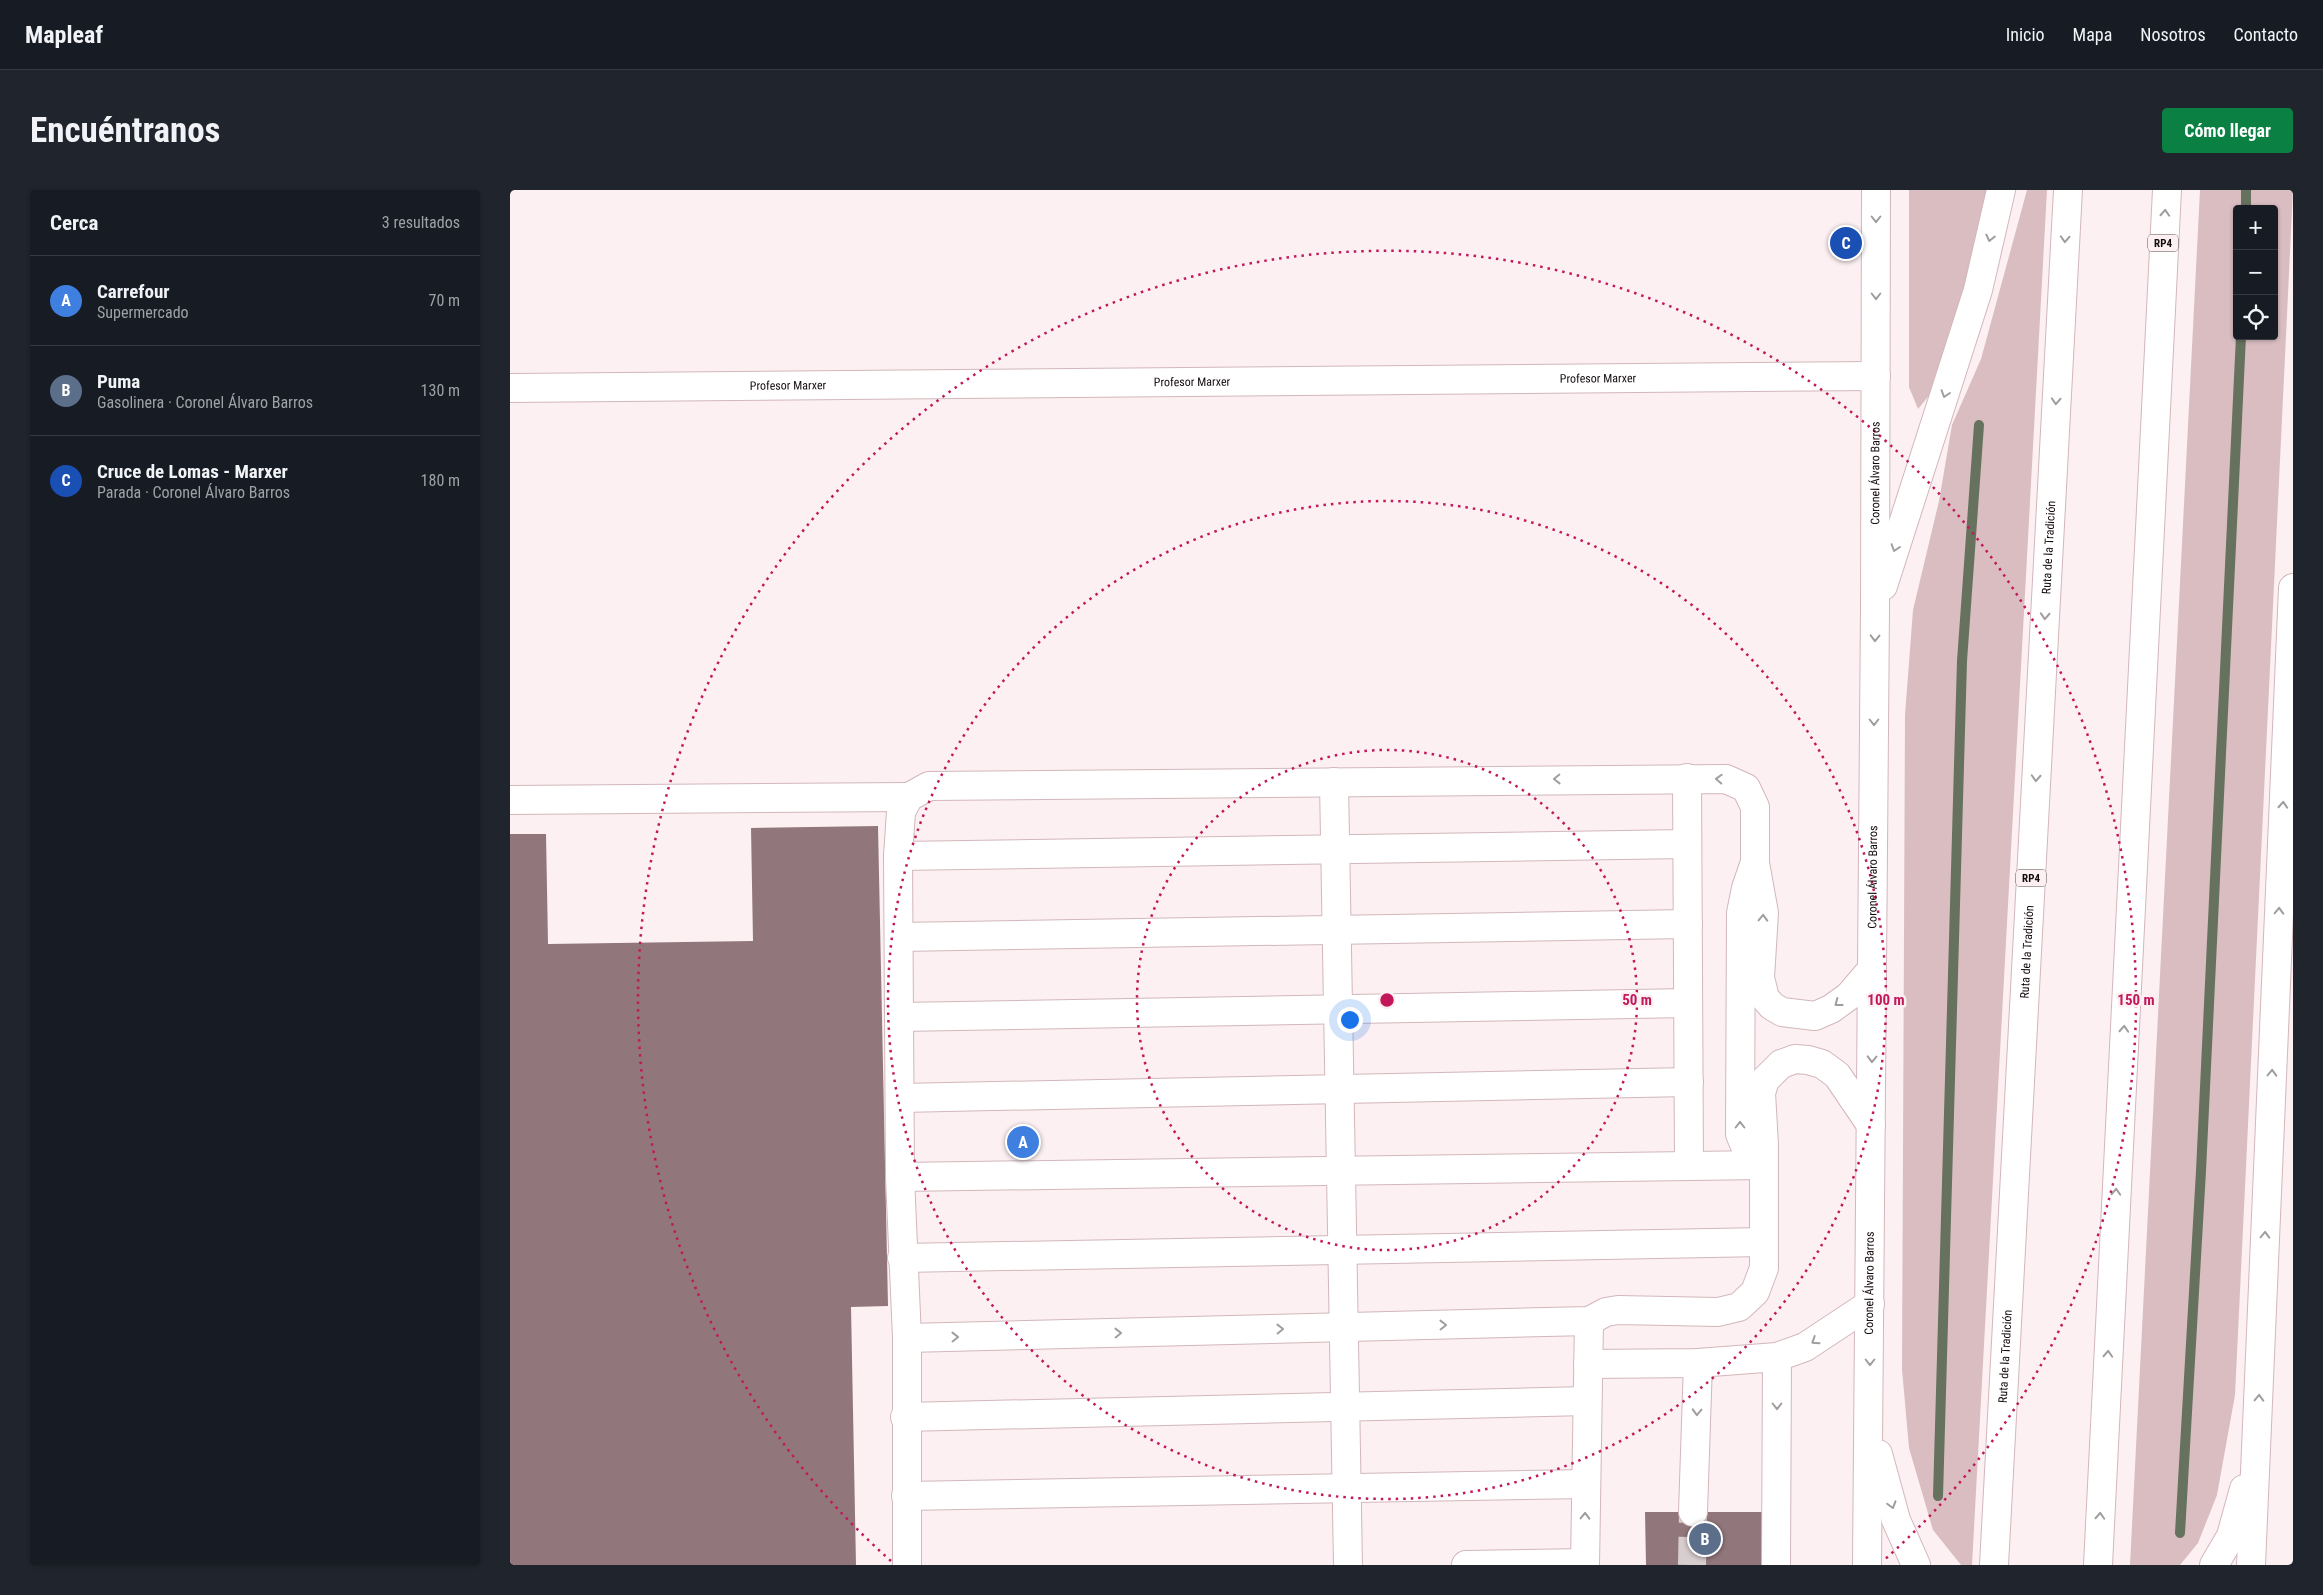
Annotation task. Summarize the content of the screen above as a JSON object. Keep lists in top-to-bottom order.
{
  "streets": {
    "main road": [
      "RP4",
      "Profesor Marxer",
      "Coronel Álvaro Barros",
      "Ruta de la Tradición"
    ]
  },
  "crossings": [
    ["Profesor Marxer", "Coronel Álvaro Barros"]
  ],
  "page": {
    "header": "Mapleaf",
    "nav": [
      "Inicio",
      "Mapa",
      "Nosotros",
      "Contacto"
    ],
    "buttons": "Cómo llegar",
    "title": "Encuéntranos",
    "heading": ["Cerca", "3 resultados"],
    "map_buttons": ["+", "−"],
    "pins": ["C", "A", "B"],
    "list": [
      {
        "mark": "A",
        "name": "Carrefour",
        "note": "Supermercado",
        "value": "70 m"
      },
      {
        "mark": "B",
        "name": "Puma",
        "note": "Gasolinera · Coronel Álvaro Barros",
        "value": "130 m"
      },
      {
        "mark": "C",
        "name": "Cruce de Lomas - Marxer",
        "note": "Parada · Coronel Álvaro Barros",
        "value": "180 m"
      }
    ]
  },
  "rings": ["50 m", "100 m", "150 m"]
}
